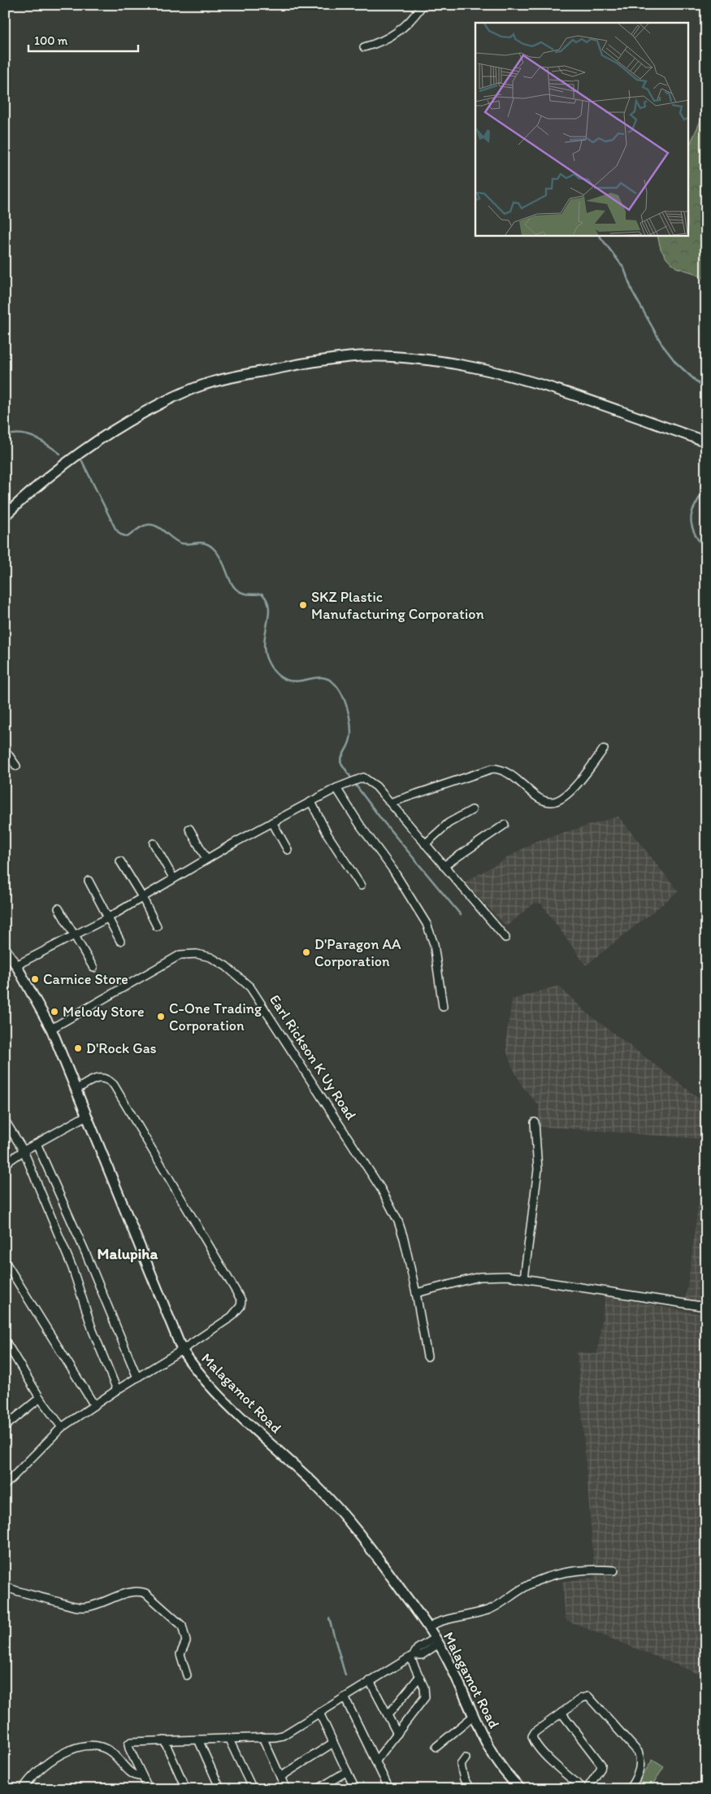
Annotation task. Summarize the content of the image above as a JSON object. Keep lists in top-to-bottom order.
{
  "streets": {
    "street": ["Earl Rickson K Uy Road", "Malagamot Road"]
  },
  "crossings": [
    ["Earl Rickson K Uy Road", "Malagamot Road"]
  ],
  "districts": ["Malupiha"],
  "places": [
    "SKZ Plastic Manufacturing Corporation",
    "D'Paragon AA Corporation",
    "Carnice Store",
    "Melody Store",
    "C-One Trading Corporation",
    "D'Rock Gas"
  ],
  "scale_bar": "100 m"
}
